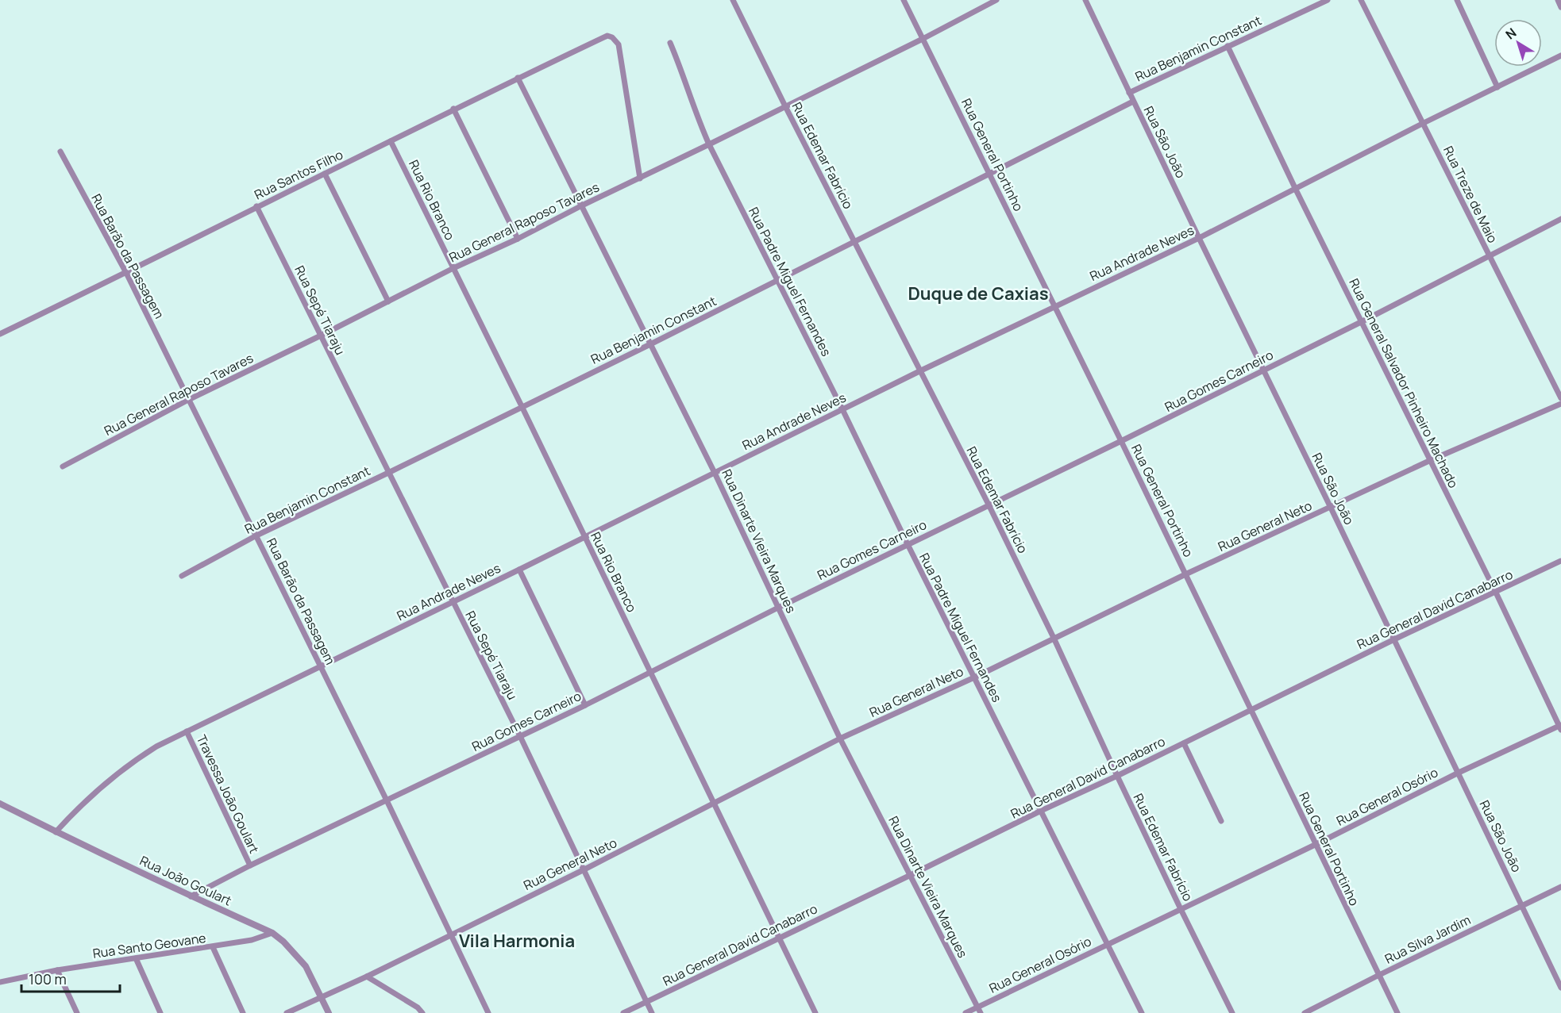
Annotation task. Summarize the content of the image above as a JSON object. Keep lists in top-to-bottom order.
{
  "streets": {
    "street": [
      "Rua Benjamin Constant",
      "Rua São João",
      "Rua General Portinho",
      "Rua Edemar Fabrício",
      "Rua Santos Filho",
      "Rua Treze de Maio",
      "Rua Rio Branco",
      "Rua General Raposo Tavares",
      "Rua Andrade Neves",
      "Rua Barão da Passagem",
      "Rua Padre Miguel Fernandes",
      "Rua Sepé Tiaraju",
      "Rua Gomes Carneiro",
      "Rua General Salvador Pinheiro Machado",
      "Rua General Neto",
      "Rua Dinarte Vieira Marques",
      "Rua General David Canabarro",
      "Travessa João Goulart",
      "Rua General Osório",
      "Rua João Goulart",
      "Rua Silva Jardim",
      "Rua Santo Geovane"
    ]
  },
  "crossings": [
    ["Rua Benjamin Constant", "Rua São João"],
    ["Rua Benjamin Constant", "Rua General Portinho"],
    ["Rua Benjamin Constant", "Rua Edemar Fabrício"],
    ["Rua Benjamin Constant", "Rua Rio Branco"],
    ["Rua Benjamin Constant", "Rua Barão da Passagem"],
    ["Rua Benjamin Constant", "Rua Padre Miguel Fernandes"],
    ["Rua Benjamin Constant", "Rua Sepé Tiaraju"],
    ["Rua Benjamin Constant", "Rua General Salvador Pinheiro Machado"],
    ["Rua Benjamin Constant", "Rua Dinarte Vieira Marques"],
    ["Rua São João", "Rua Andrade Neves"],
    ["Rua São João", "Rua Gomes Carneiro"],
    ["Rua São João", "Rua General Neto"],
    ["Rua São João", "Rua General David Canabarro"],
    ["Rua São João", "Rua General Osório"],
    ["Rua São João", "Rua Silva Jardim"],
    ["Rua General Portinho", "Rua General Raposo Tavares"],
    ["Rua General Portinho", "Rua Andrade Neves"],
    ["Rua General Portinho", "Rua Gomes Carneiro"],
    ["Rua General Portinho", "Rua General Neto"],
    ["Rua General Portinho", "Rua General David Canabarro"],
    ["Rua General Portinho", "Rua General Osório"],
    ["Rua General Portinho", "Rua Silva Jardim"],
    ["Rua Edemar Fabrício", "Rua General Raposo Tavares"],
    ["Rua Edemar Fabrício", "Rua Andrade Neves"],
    ["Rua Edemar Fabrício", "Rua Gomes Carneiro"],
    ["Rua Edemar Fabrício", "Rua General Neto"],
    ["Rua Edemar Fabrício", "Rua General David Canabarro"],
    ["Rua Edemar Fabrício", "Rua General Osório"],
    ["Rua Santos Filho", "Rua Rio Branco"],
    ["Rua Santos Filho", "Rua General Raposo Tavares"],
    ["Rua Santos Filho", "Rua Barão da Passagem"],
    ["Rua Santos Filho", "Rua Sepé Tiaraju"],
    ["Rua Santos Filho", "Rua Dinarte Vieira Marques"],
    ["Rua Treze de Maio", "Rua Andrade Neves"],
    ["Rua Treze de Maio", "Rua Gomes Carneiro"],
    ["Rua Rio Branco", "Rua General Raposo Tavares"],
    ["Rua Rio Branco", "Rua Andrade Neves"],
    ["Rua Rio Branco", "Rua Gomes Carneiro"],
    ["Rua Rio Branco", "Rua General Neto"],
    ["Rua Rio Branco", "Rua General David Canabarro"],
    ["Rua General Raposo Tavares", "Rua Barão da Passagem"],
    ["Rua General Raposo Tavares", "Rua Padre Miguel Fernandes"],
    ["Rua General Raposo Tavares", "Rua Sepé Tiaraju"],
    ["Rua General Raposo Tavares", "Rua Dinarte Vieira Marques"],
    ["Rua Andrade Neves", "Rua Barão da Passagem"],
    ["Rua Andrade Neves", "Rua Padre Miguel Fernandes"],
    ["Rua Andrade Neves", "Rua Sepé Tiaraju"],
    ["Rua Andrade Neves", "Rua General Salvador Pinheiro Machado"],
    ["Rua Andrade Neves", "Rua Dinarte Vieira Marques"],
    ["Rua Andrade Neves", "Travessa João Goulart"],
    ["Rua Andrade Neves", "Rua João Goulart"],
    ["Rua Barão da Passagem", "Rua Gomes Carneiro"],
    ["Rua Barão da Passagem", "Rua General Neto"],
    ["Rua Padre Miguel Fernandes", "Rua Gomes Carneiro"],
    ["Rua Padre Miguel Fernandes", "Rua General Neto"],
    ["Rua Padre Miguel Fernandes", "Rua General David Canabarro"],
    ["Rua Padre Miguel Fernandes", "Rua General Osório"],
    ["Rua Sepé Tiaraju", "Rua Gomes Carneiro"],
    ["Rua Sepé Tiaraju", "Rua General Neto"],
    ["Rua Sepé Tiaraju", "Rua General David Canabarro"],
    ["Rua Gomes Carneiro", "Rua General Salvador Pinheiro Machado"],
    ["Rua Gomes Carneiro", "Rua Dinarte Vieira Marques"],
    ["Rua Gomes Carneiro", "Travessa João Goulart"],
    ["Rua Gomes Carneiro", "Rua João Goulart"],
    ["Rua General Salvador Pinheiro Machado", "Rua General Neto"],
    ["Rua General Salvador Pinheiro Machado", "Rua General David Canabarro"],
    ["Rua General Salvador Pinheiro Machado", "Rua General Osório"],
    ["Rua General Neto", "Rua Dinarte Vieira Marques"],
    ["Rua General Neto", "Rua João Goulart"],
    ["Rua Dinarte Vieira Marques", "Rua General David Canabarro"],
    ["Rua Dinarte Vieira Marques", "Rua General Osório"],
    ["Rua João Goulart", "Rua Santo Geovane"]
  ],
  "districts": ["Duque de Caxias", "Vila Harmonia"],
  "scale_bar": "100 m",
  "north": "top left"
}
